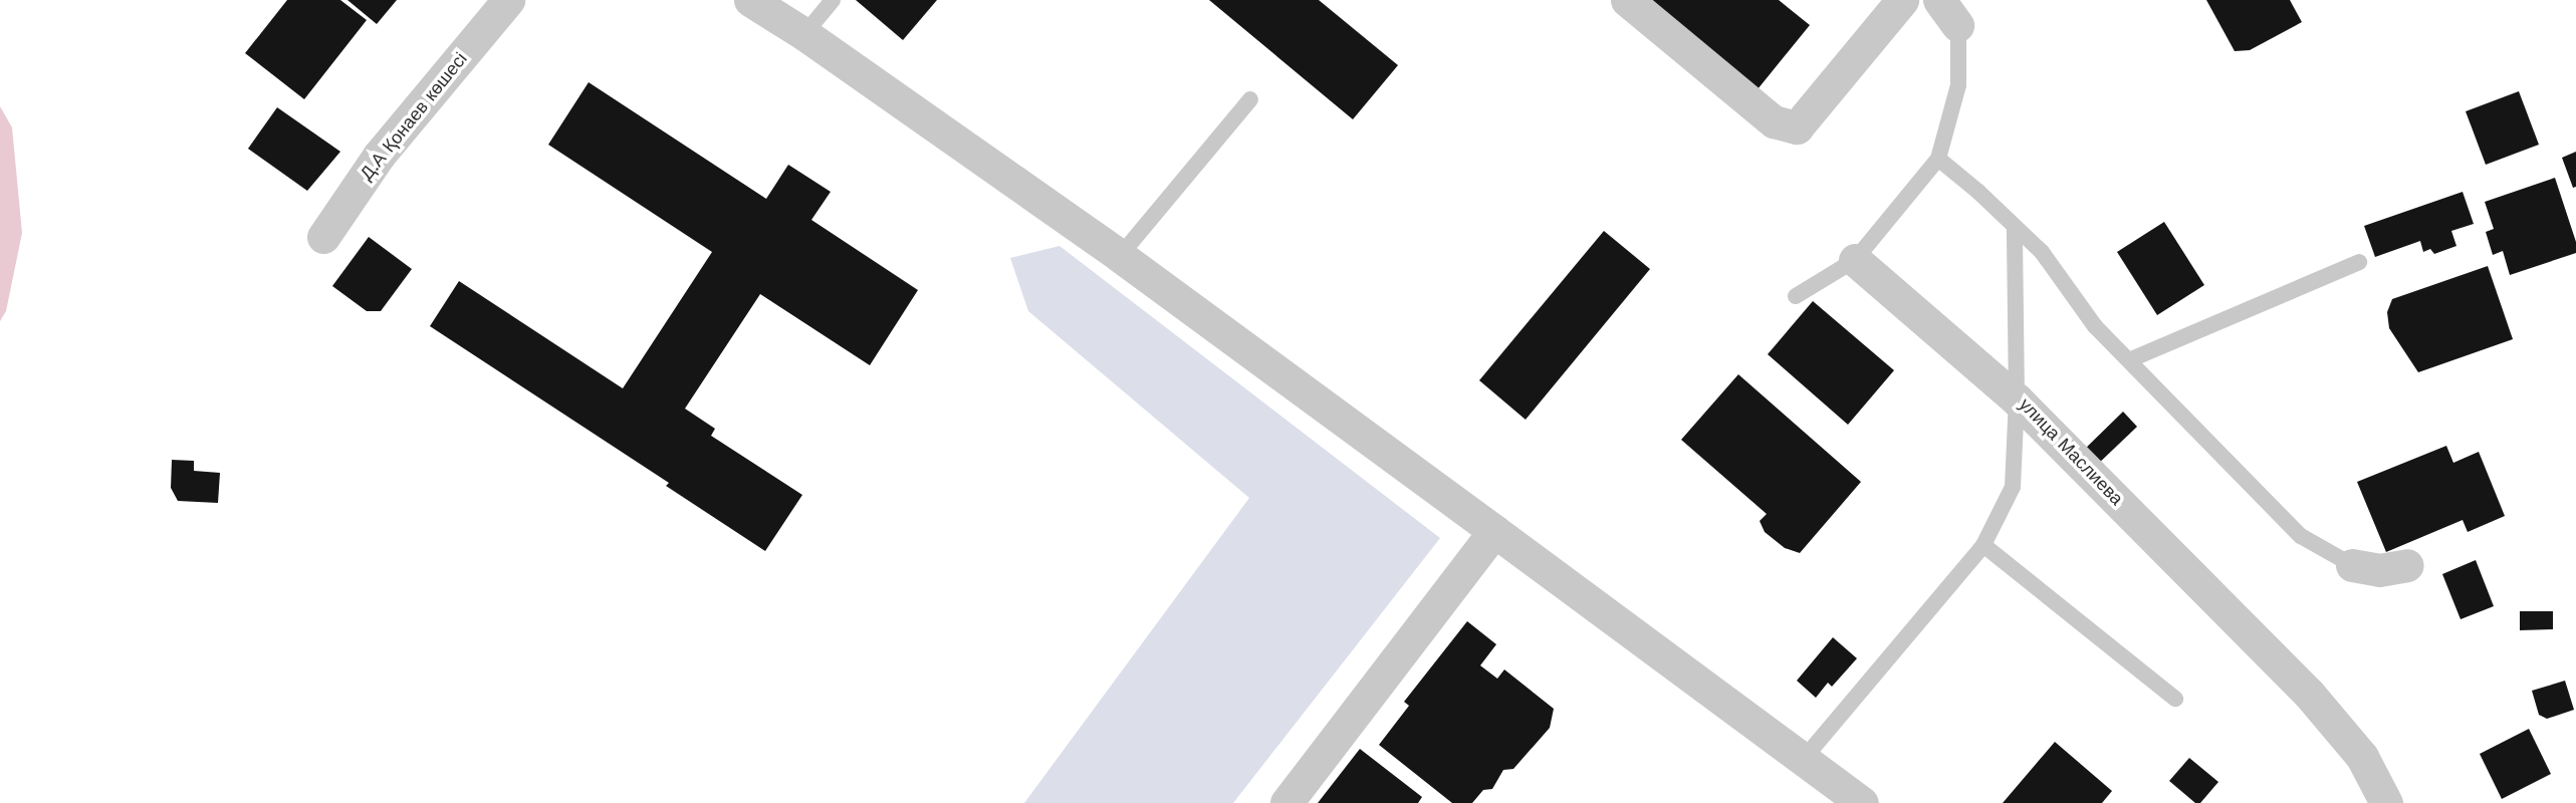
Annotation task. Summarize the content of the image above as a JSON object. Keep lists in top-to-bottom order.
{
  "streets": {
    "street": ["Д.А Қонаев көшесі", "улица Маслиева"]
  }
}
